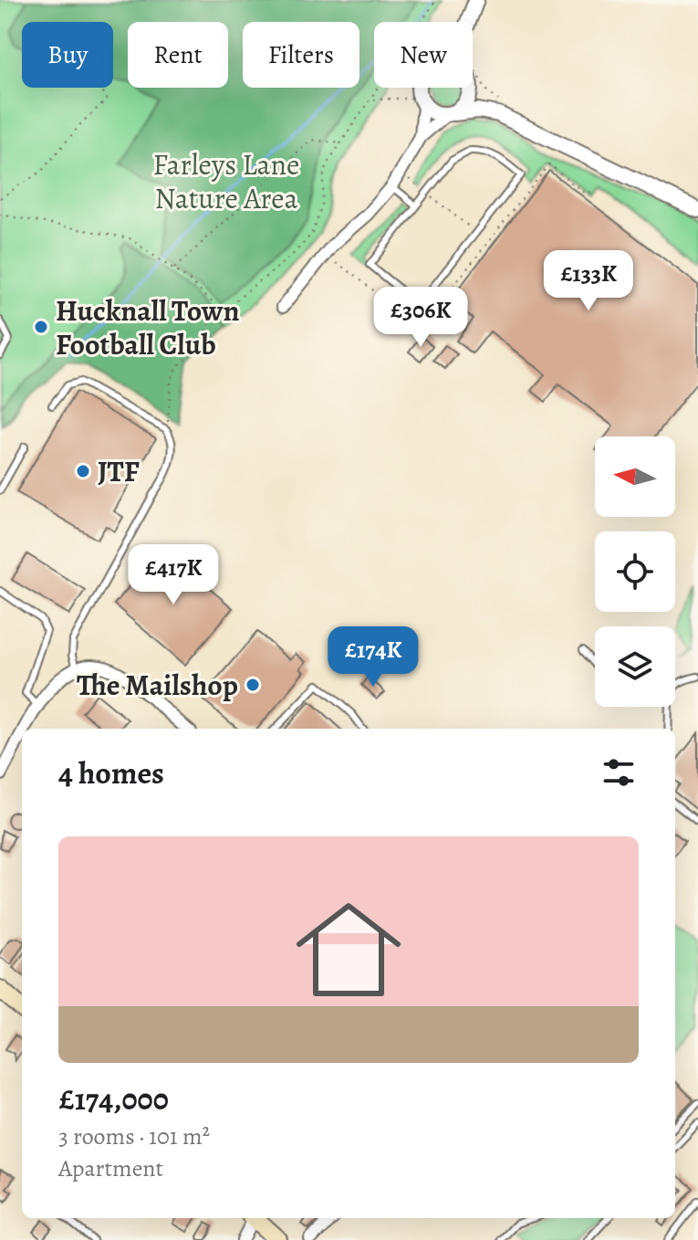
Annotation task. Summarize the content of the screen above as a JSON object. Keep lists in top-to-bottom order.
{
  "parks": ["Farleys Lane Nature Area"],
  "places": ["Hucknall Town Football Club", "JTF", "The Mailshop"],
  "north": "left",
  "page": {
    "chip": [
      "Buy",
      "Rent",
      "Filters",
      "New"
    ],
    "price": [
      "£133K",
      "£306K",
      "£417K",
      "£174K"
    ],
    "heading": "4 homes",
    "list": [
      {
        "name": "£174,000",
        "note": "3 rooms · 101 m² · Apartment"
      }
    ]
  }
}
